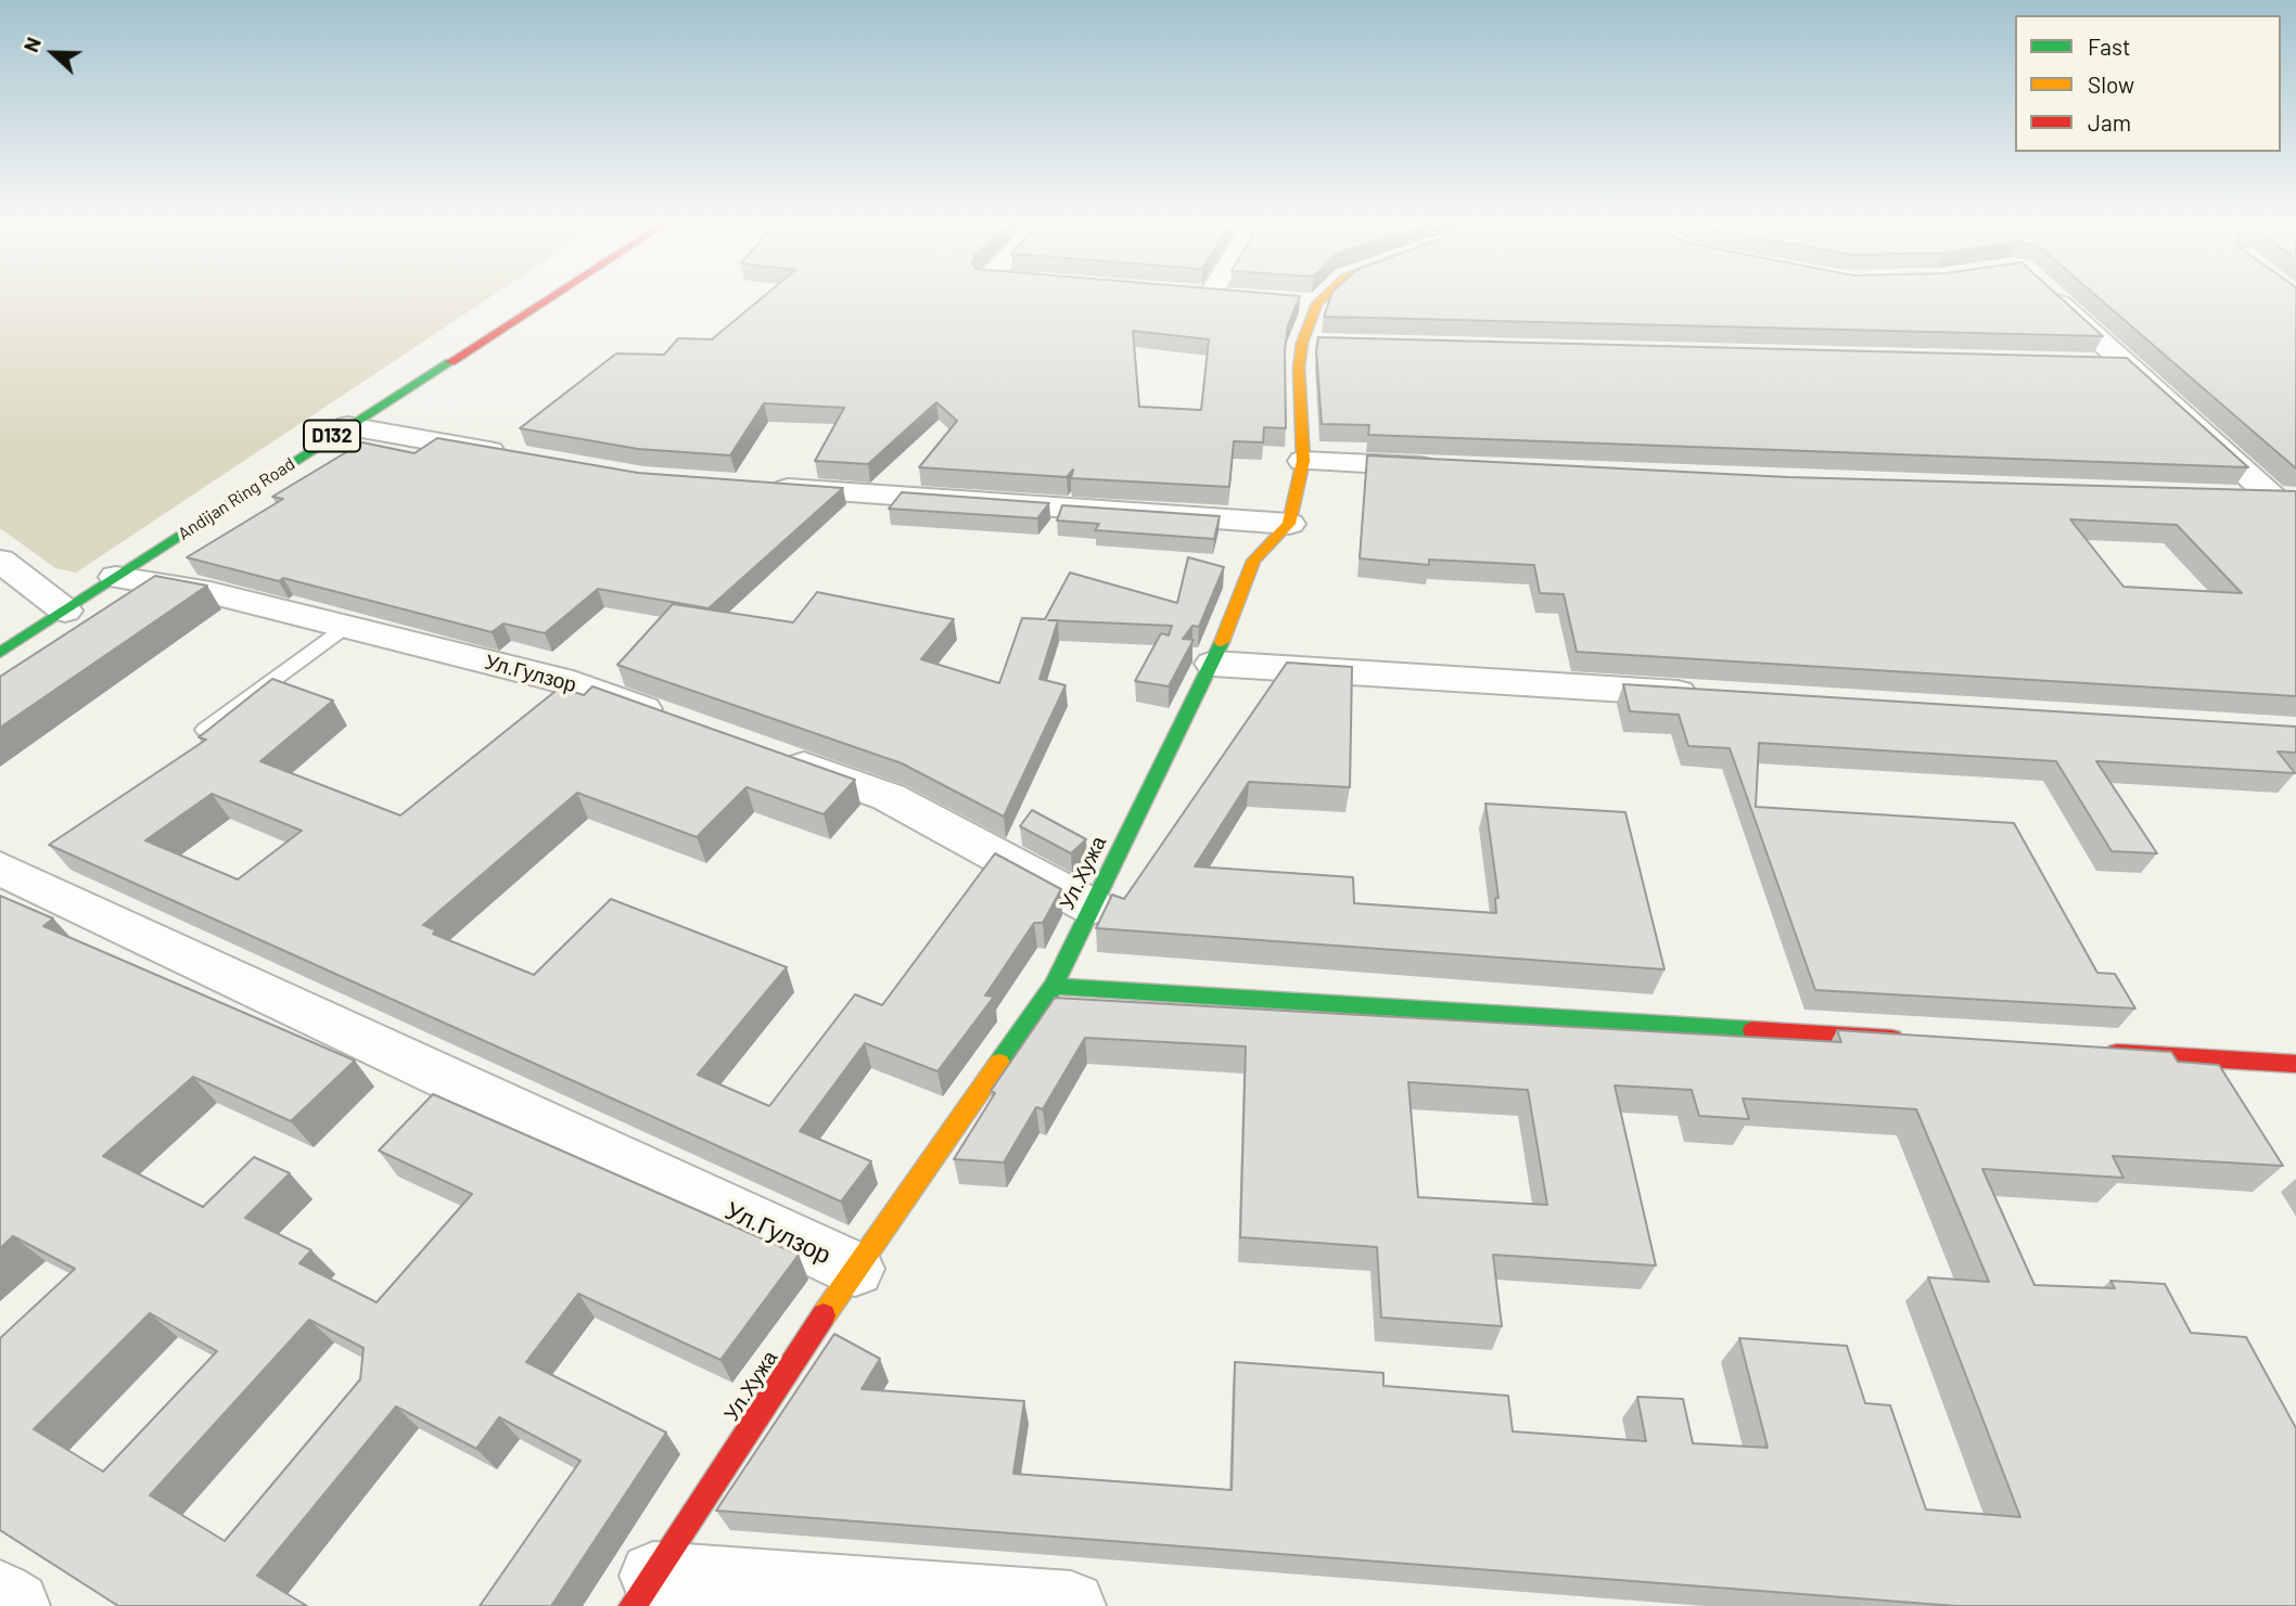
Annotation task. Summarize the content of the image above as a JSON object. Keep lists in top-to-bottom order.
{
  "streets": {
    "main road": ["D132", "Andijan Ring Road", "Ул.Хужа"],
    "street": ["Ул.Гулзор"]
  },
  "crossings": [
    ["Andijan Ring Road", "Ул.Гулзор"],
    ["Ул.Гулзор", "Ул.Хужа"]
  ],
  "legend": ["Fast", "Slow", "Jam"],
  "north": "left"
}
